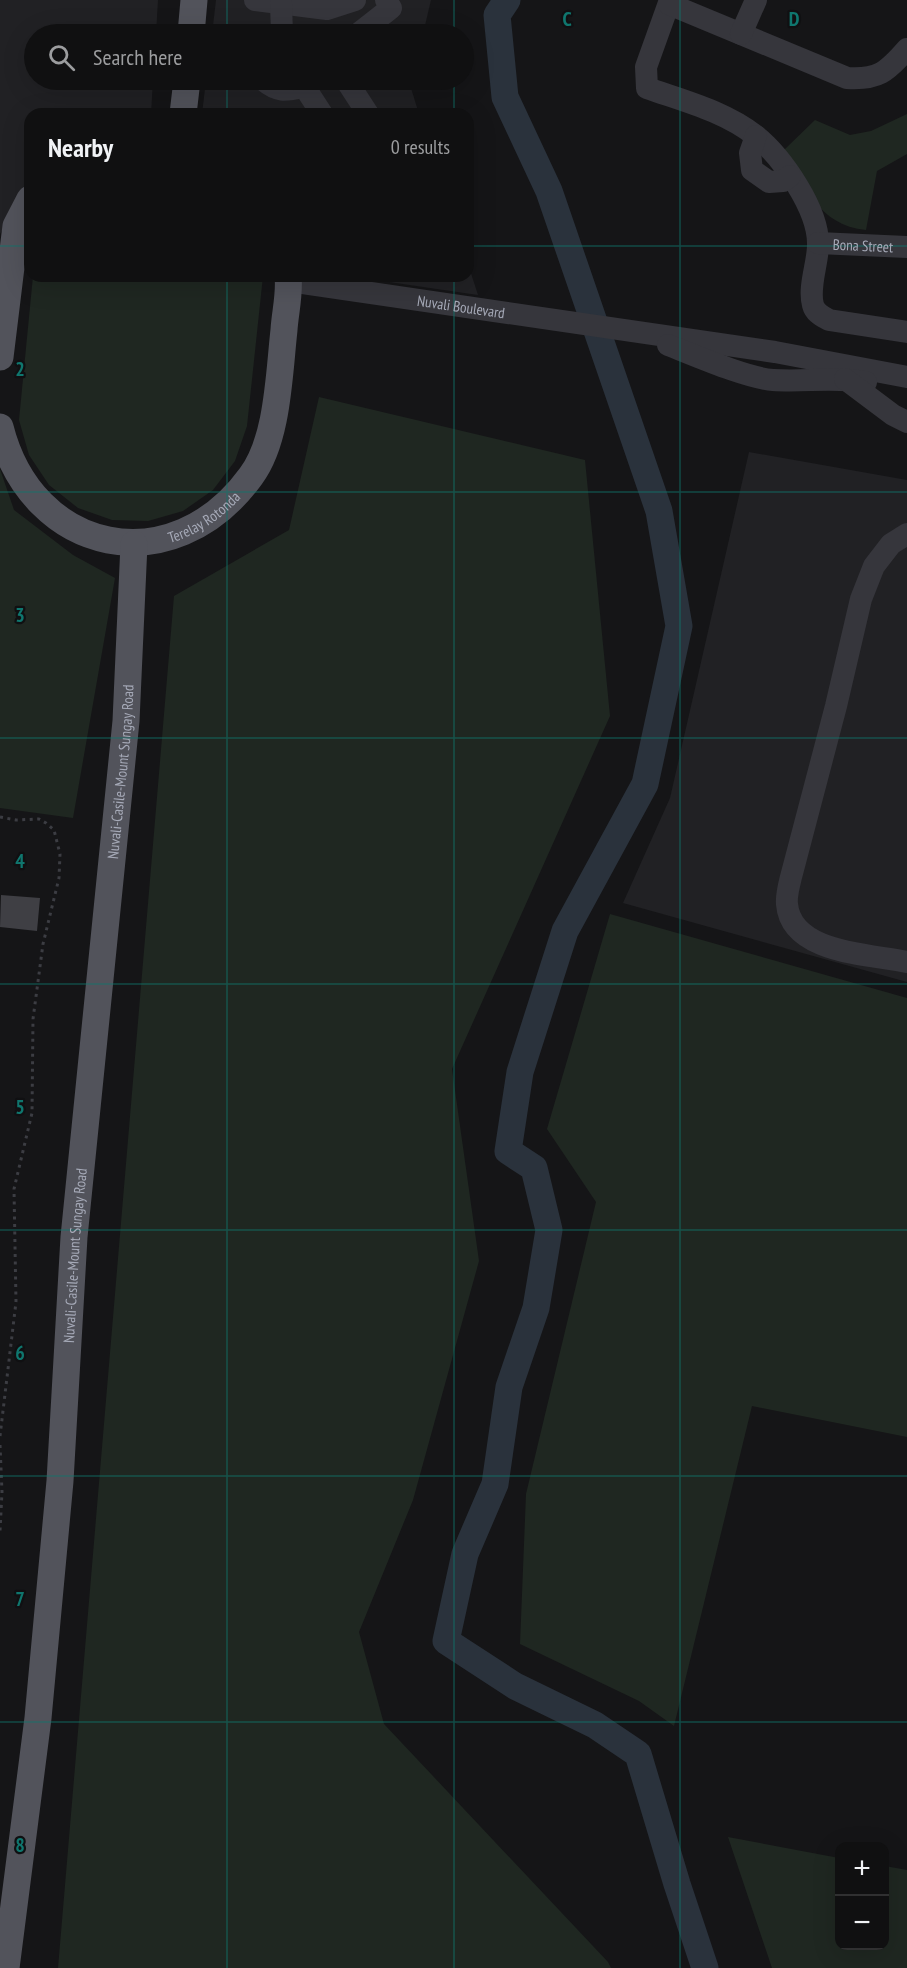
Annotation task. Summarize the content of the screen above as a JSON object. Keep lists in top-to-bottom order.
{
  "streets": {
    "main road": ["Terelay Rotonda", "Nuvali-Casile-Mount Sungay Road"],
    "street": ["Bona Street", "Nuvali Boulevard"]
  },
  "crossings": [
    ["Terelay Rotonda", "Nuvali-Casile-Mount Sungay Road"]
  ],
  "page": {
    "search": "Search here",
    "heading": ["Nearby", "0 results"],
    "map_buttons": ["+", "−"]
  },
  "grid": {
    "columns": ["C", "D"],
    "rows": [
      "2",
      "3",
      "4",
      "5",
      "6",
      "7",
      "8"
    ]
  }
}
